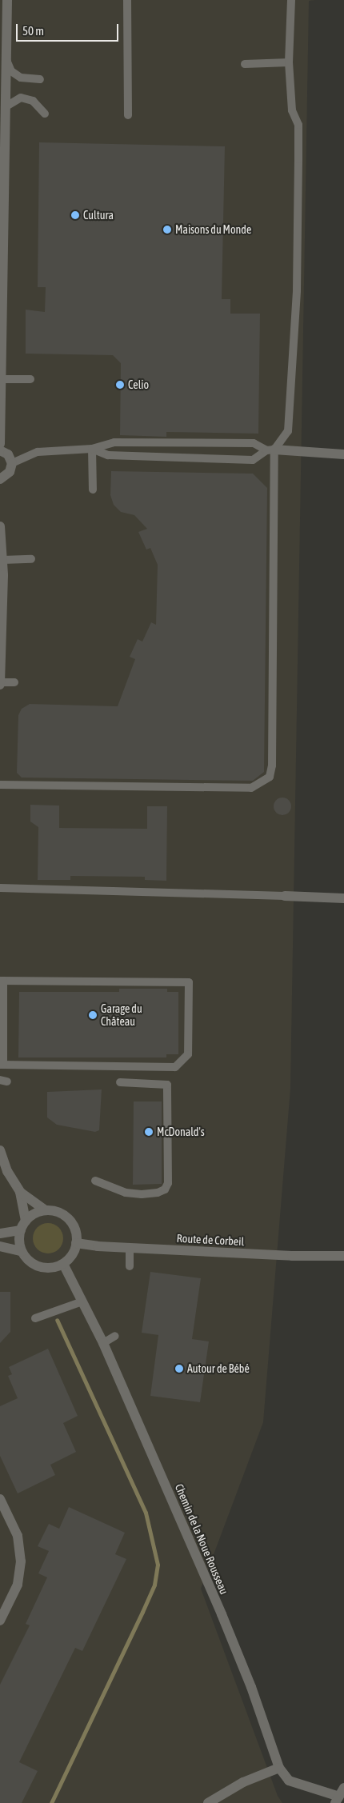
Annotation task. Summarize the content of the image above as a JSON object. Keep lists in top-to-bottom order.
{
  "streets": {
    "street": ["Route de Corbeil", "Chemin de la Noue Rousseau"]
  },
  "crossings": [
    ["Route de Corbeil", "Chemin de la Noue Rousseau"]
  ],
  "places": [
    "Cultura",
    "Maisons du Monde",
    "Celio",
    "Garage du Château",
    "McDonald's",
    "Autour de Bébé"
  ],
  "scale_bar": "50 m"
}
